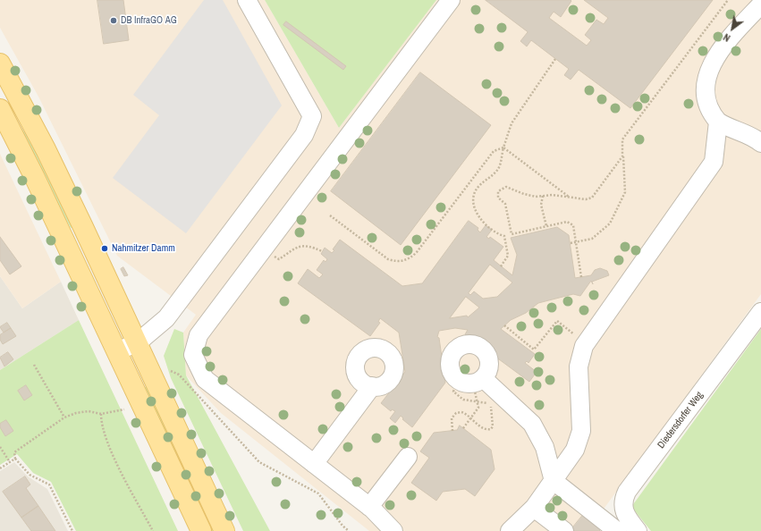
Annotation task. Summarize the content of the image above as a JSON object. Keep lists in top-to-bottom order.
{
  "streets": {
    "street": ["Diedersdorfer Weg"]
  },
  "places": ["DB InfraGO AG", "Nahmitzer Damm"],
  "north": "bottom left"
}
